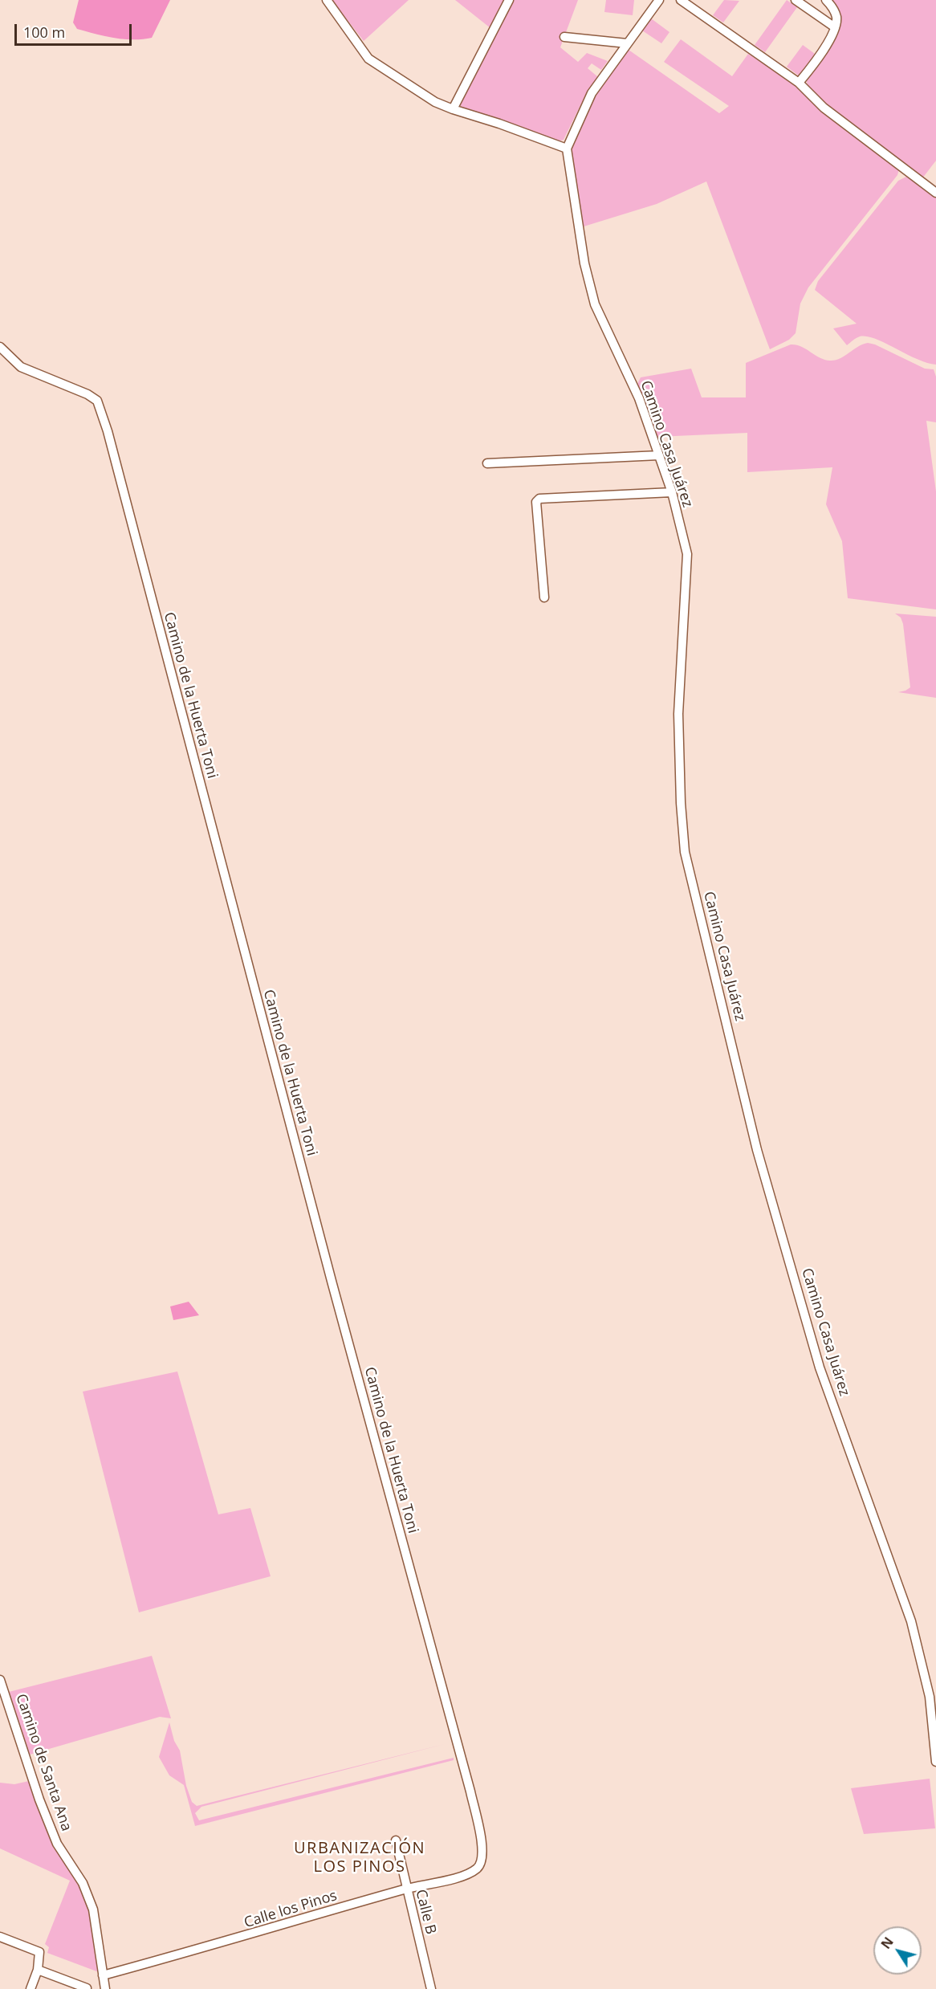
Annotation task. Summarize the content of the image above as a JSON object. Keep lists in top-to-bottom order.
{
  "streets": {
    "street": [
      "Camino Casa Juárez",
      "Camino de la Huerta Toni",
      "Camino de Santa Ana",
      "Calle los Pinos",
      "Calle B"
    ]
  },
  "crossings": [
    ["Camino de la Huerta Toni", "Calle los Pinos"],
    ["Camino de Santa Ana", "Calle los Pinos"],
    ["Calle los Pinos", "Calle B"]
  ],
  "districts": ["URBANIZACIÓN LOS PINOS"],
  "scale_bar": "100 m",
  "north": "top left"
}
